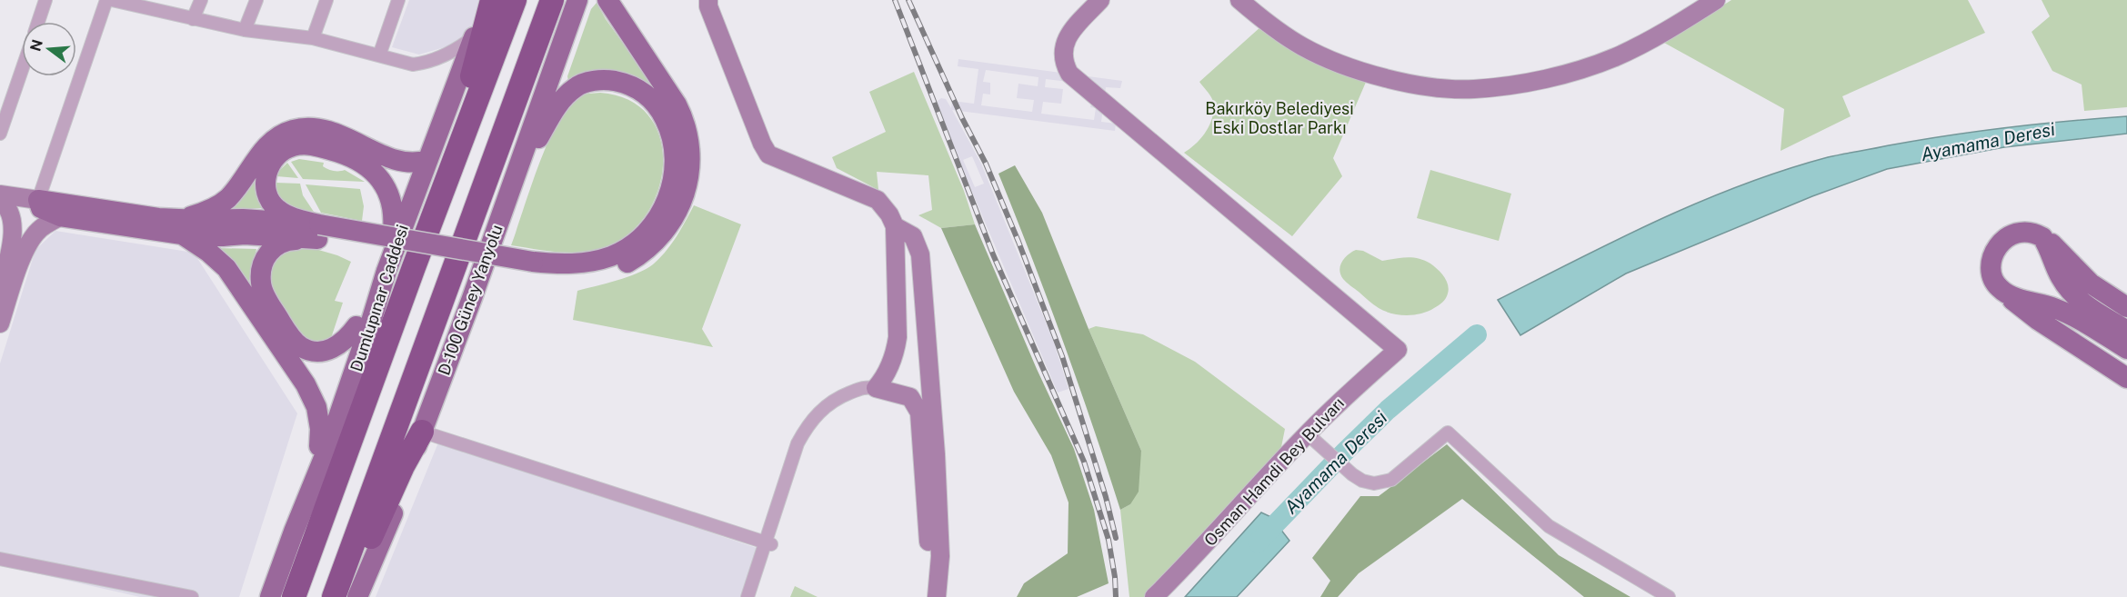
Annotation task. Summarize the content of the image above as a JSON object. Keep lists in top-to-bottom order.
{
  "streets": {
    "main road": ["Dumlupınar Caddesi", "D-100 Güney Yanyolu"],
    "street": ["Osman Hamdi Bey Bulvarı"]
  },
  "water": ["Ayamama Deresi"],
  "parks": ["Bakırköy Belediyesi Eski Dostlar Parkı"],
  "north": "left"
}
